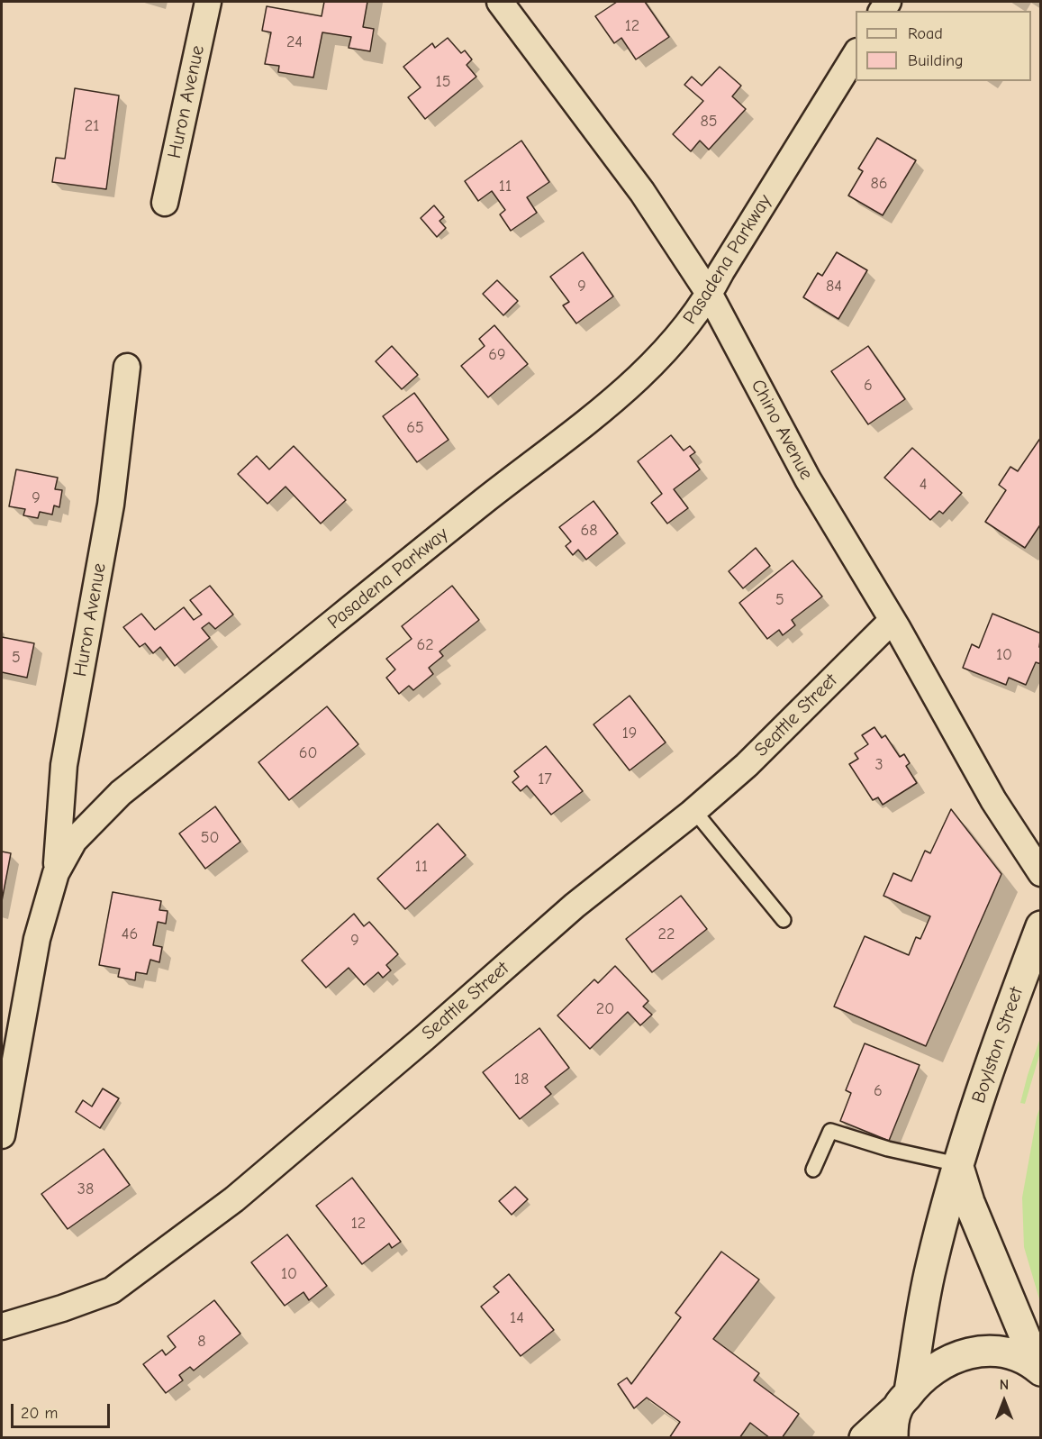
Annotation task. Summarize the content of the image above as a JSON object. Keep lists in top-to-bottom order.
{
  "streets": {
    "main road": ["Boylston Street"],
    "street": [
      "Huron Avenue",
      "Pasadena Parkway",
      "Chino Avenue",
      "Seattle Street"
    ]
  },
  "crossings": [
    ["Huron Avenue", "Pasadena Parkway"],
    ["Pasadena Parkway", "Chino Avenue"],
    ["Chino Avenue", "Seattle Street"]
  ],
  "house_numbers": [
    "12",
    "24",
    "15",
    "85",
    "21",
    "86",
    "11",
    "9",
    "84",
    "69",
    "6",
    "65",
    "4",
    "9",
    "68",
    "5",
    "62",
    "10",
    "5",
    "19",
    "60",
    "3",
    "17",
    "50",
    "11",
    "46",
    "22",
    "9",
    "20",
    "18",
    "6",
    "38",
    "12",
    "10",
    "14",
    "8"
  ],
  "legend": ["Road", "Building"],
  "scale_bar": "20 m",
  "north": "top"
}
